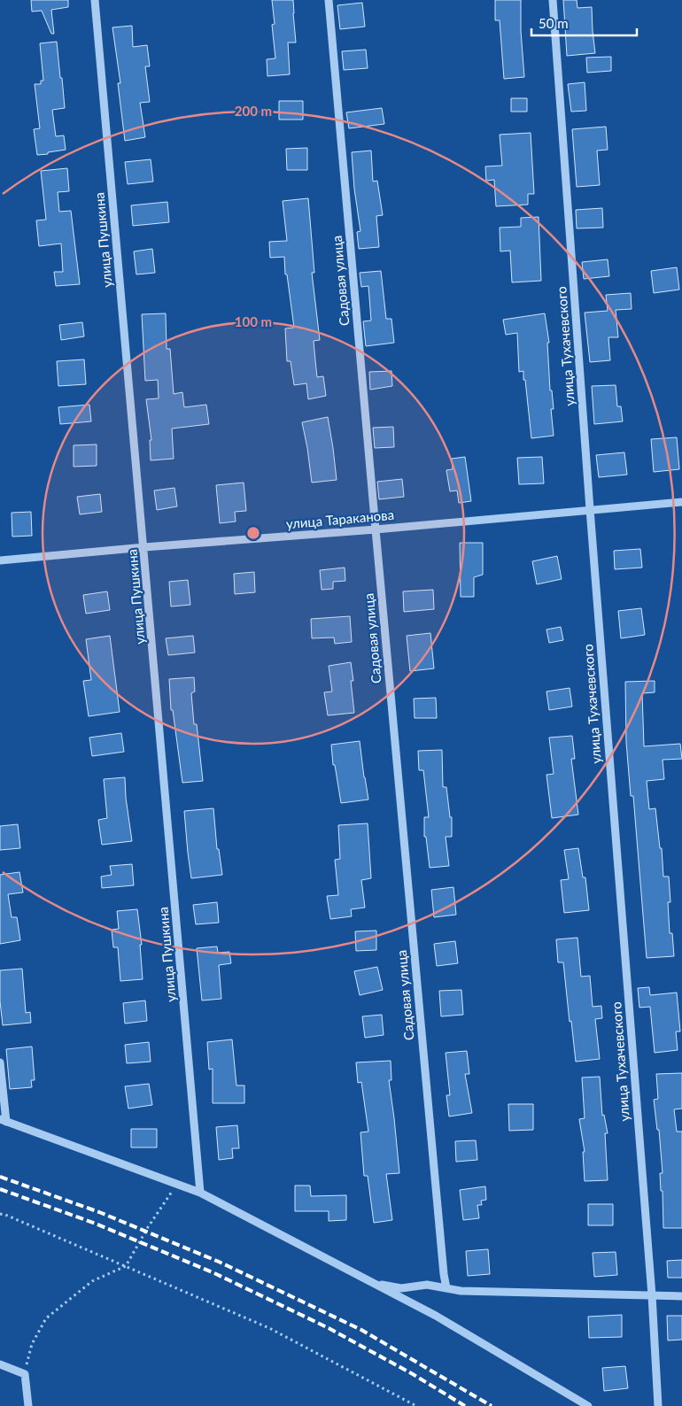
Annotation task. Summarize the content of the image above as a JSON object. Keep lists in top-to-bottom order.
{
  "streets": {
    "street": [
      "улица Пушкина",
      "Садовая улица",
      "улица Тухачевского",
      "улица Тараканова"
    ]
  },
  "crossings": [
    ["улица Пушкина", "улица Тараканова"],
    ["Садовая улица", "улица Тараканова"],
    ["улица Тухачевского", "улица Тараканова"]
  ],
  "scale_bar": "50 m",
  "rings": ["200 m", "100 m"]
}
